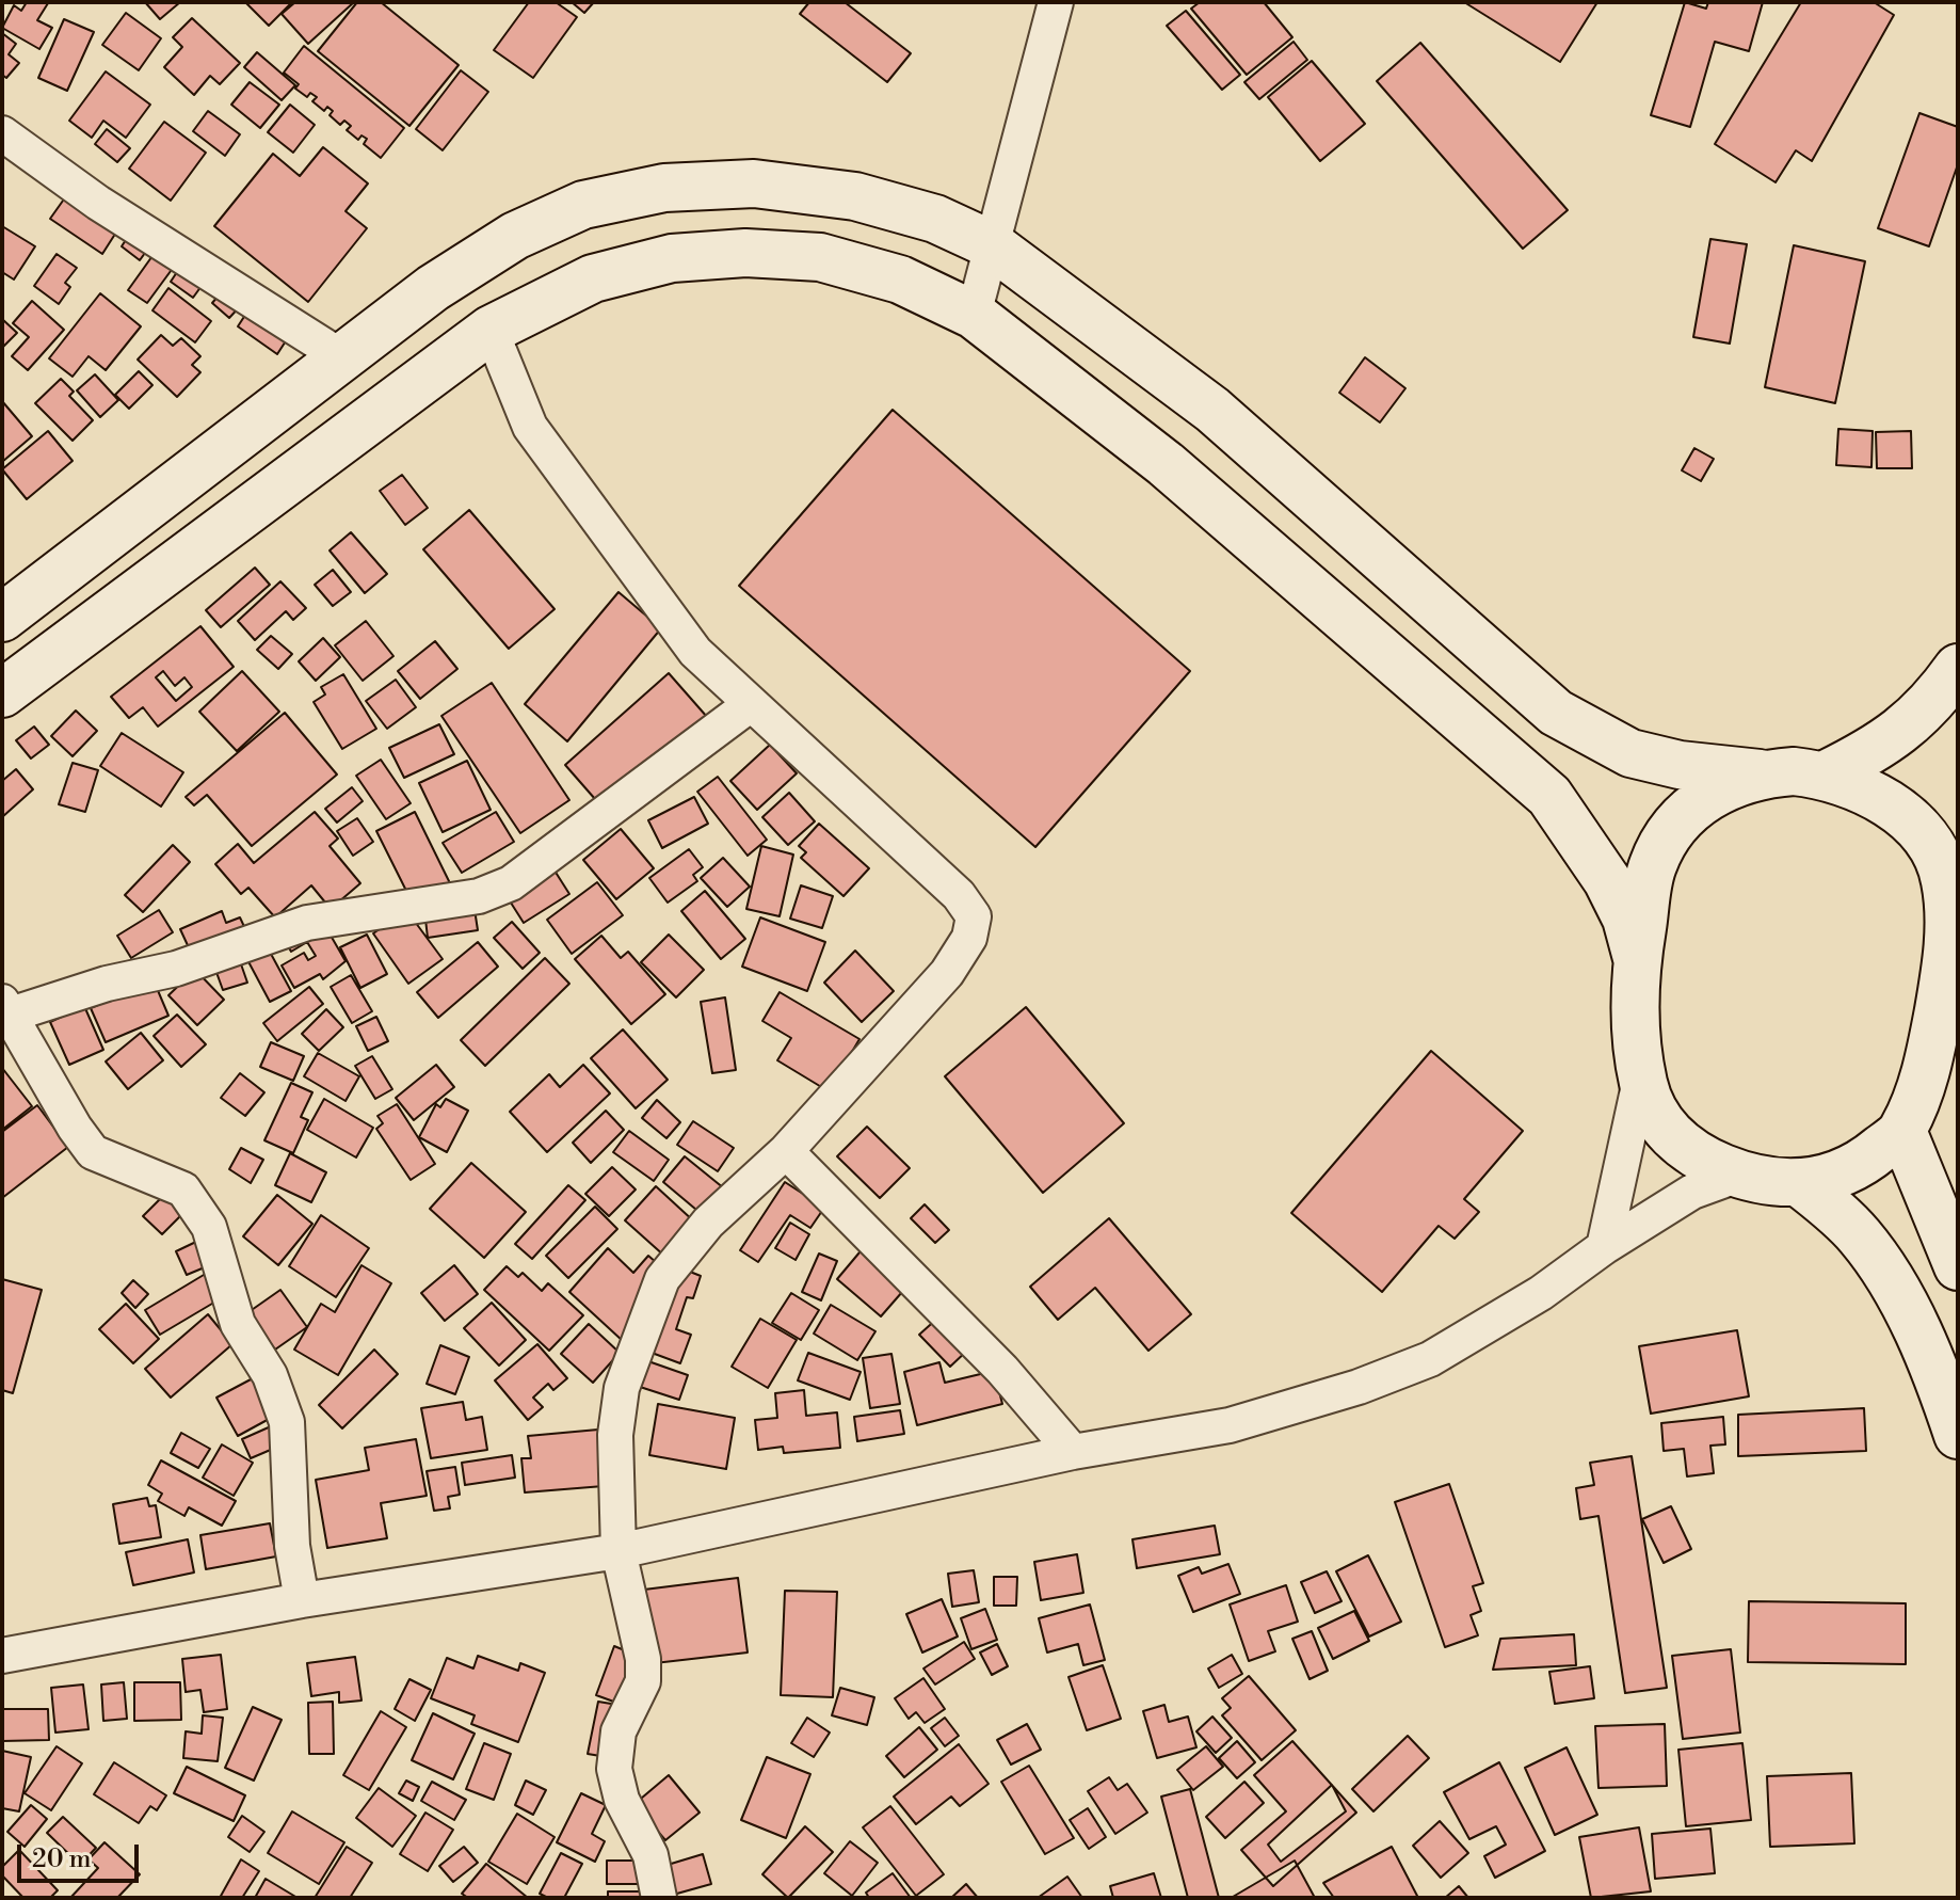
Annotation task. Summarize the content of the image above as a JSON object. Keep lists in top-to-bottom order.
{
  "scale_bar": "20 m"
}
